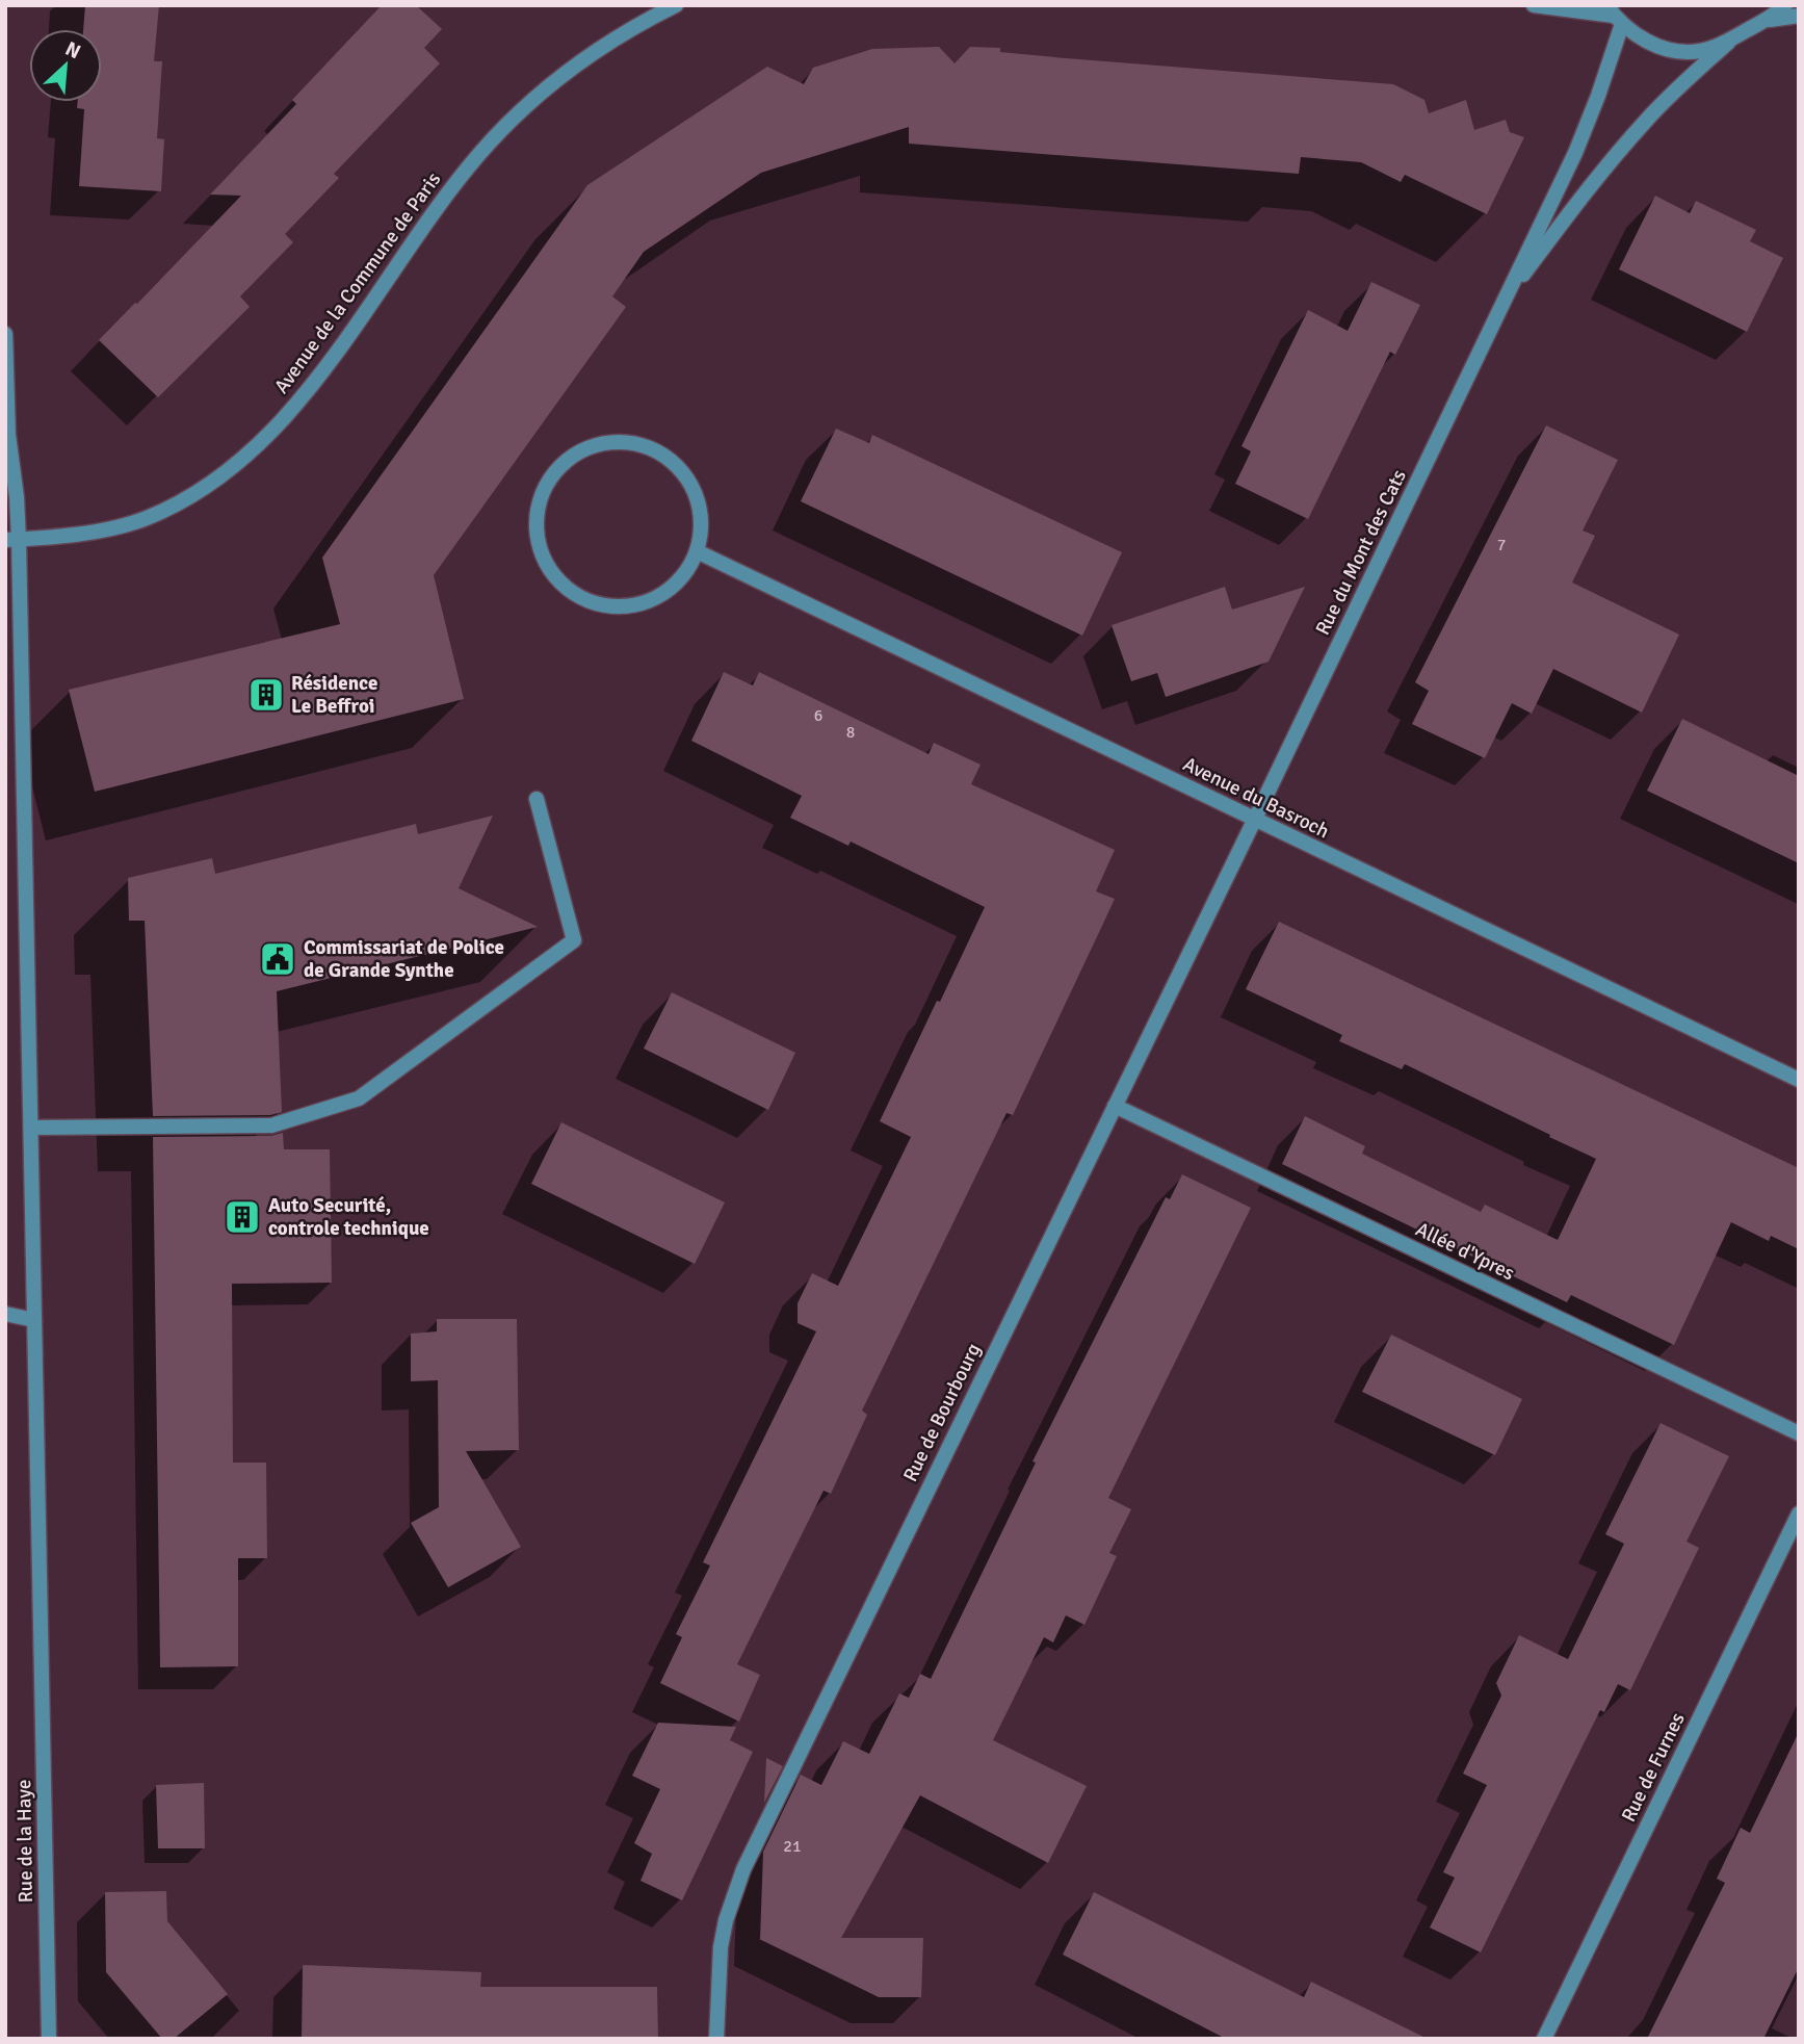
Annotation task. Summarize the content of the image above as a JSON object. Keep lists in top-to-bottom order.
{
  "streets": {
    "street": [
      "Avenue de la Commune de Paris",
      "Rue du Mont des Cats",
      "Avenue du Basroch",
      "Allée d'Ypres",
      "Rue de Bourbourg",
      "Rue de Furnes",
      "Rue de la Haye"
    ]
  },
  "crossings": [
    ["Avenue de la Commune de Paris", "Rue de la Haye"],
    ["Rue du Mont des Cats", "Avenue du Basroch"],
    ["Rue du Mont des Cats", "Rue de Bourbourg"],
    ["Avenue du Basroch", "Rue de Bourbourg"],
    ["Allée d'Ypres", "Rue de Bourbourg"]
  ],
  "places": {
    "building": ["Résidence Le Beffroi", "Auto Securité, controle technique"],
    "public building": ["Commissariat de Police de Grande Synthe"]
  },
  "house_numbers": [
    "7",
    "6",
    "8",
    "21"
  ],
  "north": "top right"
}
